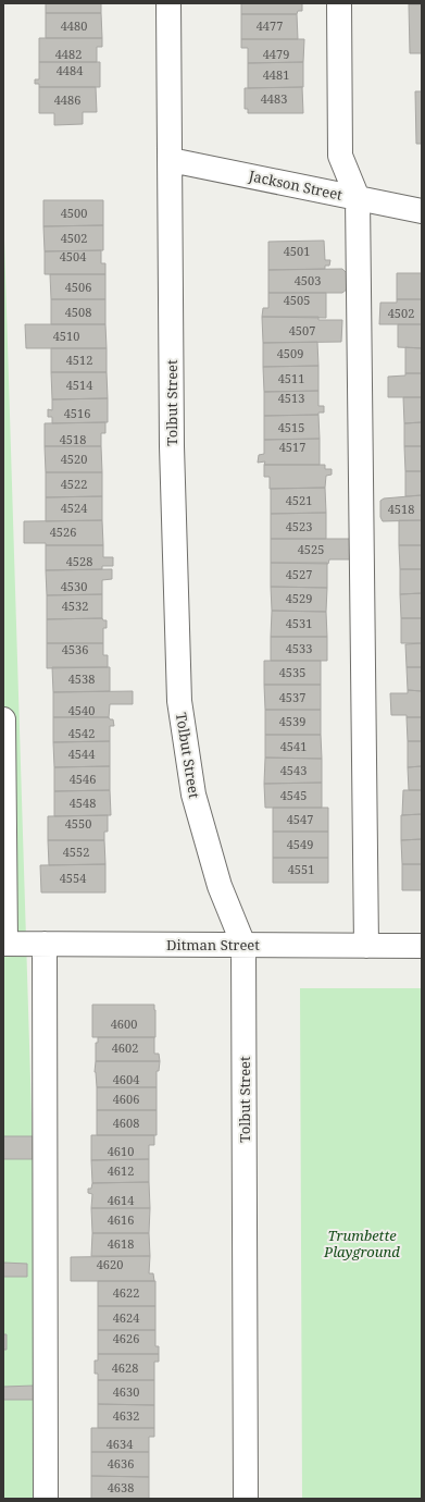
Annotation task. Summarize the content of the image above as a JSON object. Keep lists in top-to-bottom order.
{
  "streets": {
    "street": ["Jackson Street", "Tolbut Street", "Ditman Street"]
  },
  "crossings": [
    ["Jackson Street", "Tolbut Street"],
    ["Tolbut Street", "Ditman Street"]
  ],
  "parks": ["Trumbette Playground"],
  "house_numbers": [
    "4480",
    "4477",
    "4482",
    "4479",
    "4484",
    "4481",
    "4483",
    "4486",
    "4500",
    "4502",
    "4501",
    "4504",
    "4503",
    "4506",
    "4505",
    "4508",
    "4502",
    "4507",
    "4510",
    "4509",
    "4512",
    "4511",
    "4514",
    "4513",
    "4516",
    "4515",
    "4518",
    "4517",
    "4520",
    "4522",
    "4521",
    "4524",
    "4518",
    "4523",
    "4526",
    "4525",
    "4528",
    "4527",
    "4530",
    "4529",
    "4532",
    "4531",
    "4533",
    "4536",
    "4535",
    "4538",
    "4537",
    "4540",
    "4539",
    "4542",
    "4541",
    "4544",
    "4543",
    "4546",
    "4545",
    "4548",
    "4547",
    "4550",
    "4549",
    "4552",
    "4551",
    "4554",
    "4600",
    "4602",
    "4604",
    "4606",
    "4608",
    "4610",
    "4612",
    "4614",
    "4616",
    "4618",
    "4620",
    "4622",
    "4624",
    "4626",
    "4628",
    "4630",
    "4632",
    "4634",
    "4636",
    "4638"
  ]
}
